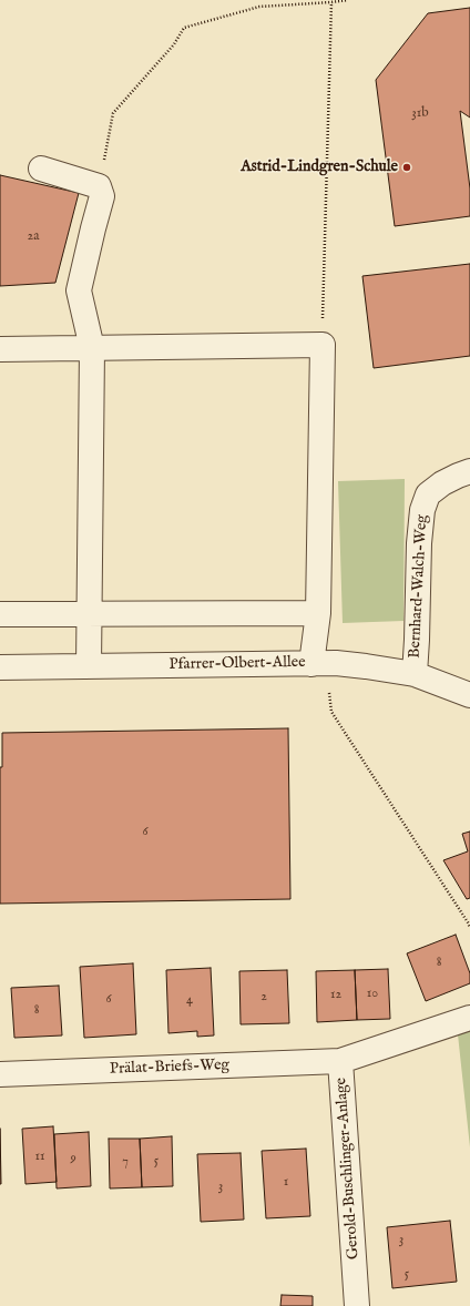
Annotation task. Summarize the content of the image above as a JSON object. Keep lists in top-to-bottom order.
{
  "streets": {
    "street": [
      "Bernhard-Walch-Weg",
      "Pfarrer-Olbert-Allee",
      "Prälat-Briefs-Weg",
      "Gerold-Buschlinger-Anlage"
    ]
  },
  "crossings": [
    ["Bernhard-Walch-Weg", "Pfarrer-Olbert-Allee"],
    ["Prälat-Briefs-Weg", "Gerold-Buschlinger-Anlage"]
  ],
  "places": ["Astrid-Lindgren-Schule"],
  "house_numbers": [
    "31b",
    "2a",
    "6",
    "8",
    "10",
    "12",
    "2",
    "6",
    "4",
    "8",
    "11",
    "9",
    "5",
    "7",
    "1",
    "3",
    "3",
    "5"
  ]
}
